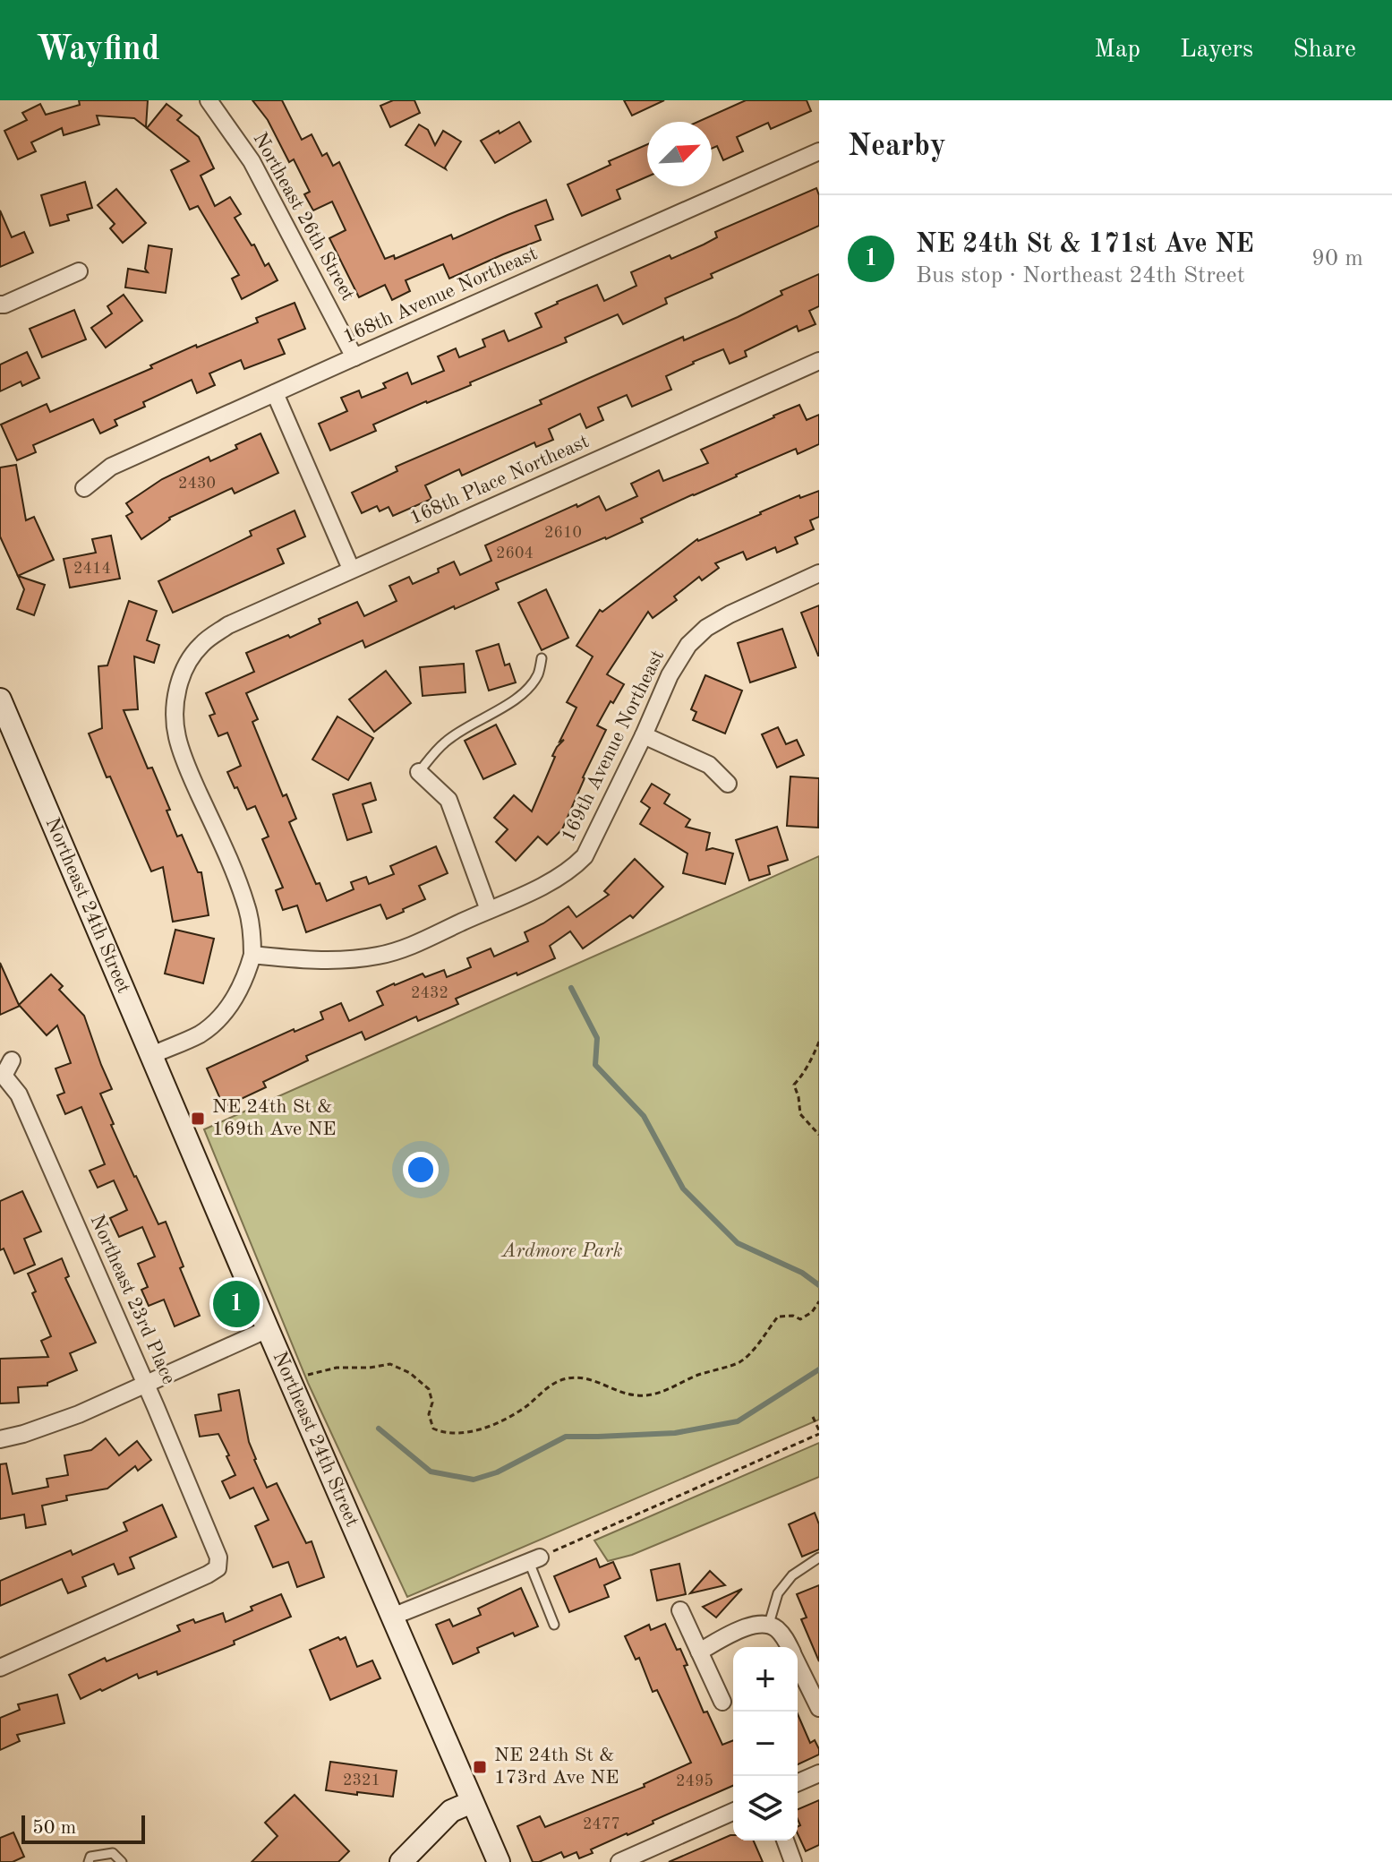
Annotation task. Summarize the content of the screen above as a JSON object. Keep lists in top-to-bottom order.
{
  "streets": {
    "main road": ["Northeast 24th Street"],
    "street": [
      "Northeast 26th Street",
      "168th Avenue Northeast",
      "168th Place Northeast",
      "169th Avenue Northeast",
      "Northeast 23rd Place"
    ]
  },
  "crossings": [
    ["Northeast 26th Street", "168th Avenue Northeast"],
    ["168th Place Northeast", "169th Avenue Northeast"]
  ],
  "parks": ["Ardmore Park"],
  "places": {
    "transit": ["NE 24th St & 169th Ave NE", "NE 24th St & 173rd Ave NE"]
  },
  "house_numbers": [
    "2430",
    "2610",
    "2604",
    "2414",
    "2432",
    "2321",
    "2495",
    "2477"
  ],
  "scale_bar": "50 m",
  "north": "top right",
  "page": {
    "header": "Wayfind",
    "nav": ["Map", "Layers", "Share"],
    "heading": "Nearby",
    "list": [
      {
        "mark": "1",
        "name": "NE 24th St & 171st Ave NE",
        "note": "Bus stop · Northeast 24th Street",
        "value": "90 m"
      }
    ],
    "pins": "1",
    "map_buttons": ["+", "−"],
    "scale": "50 m"
  }
}
